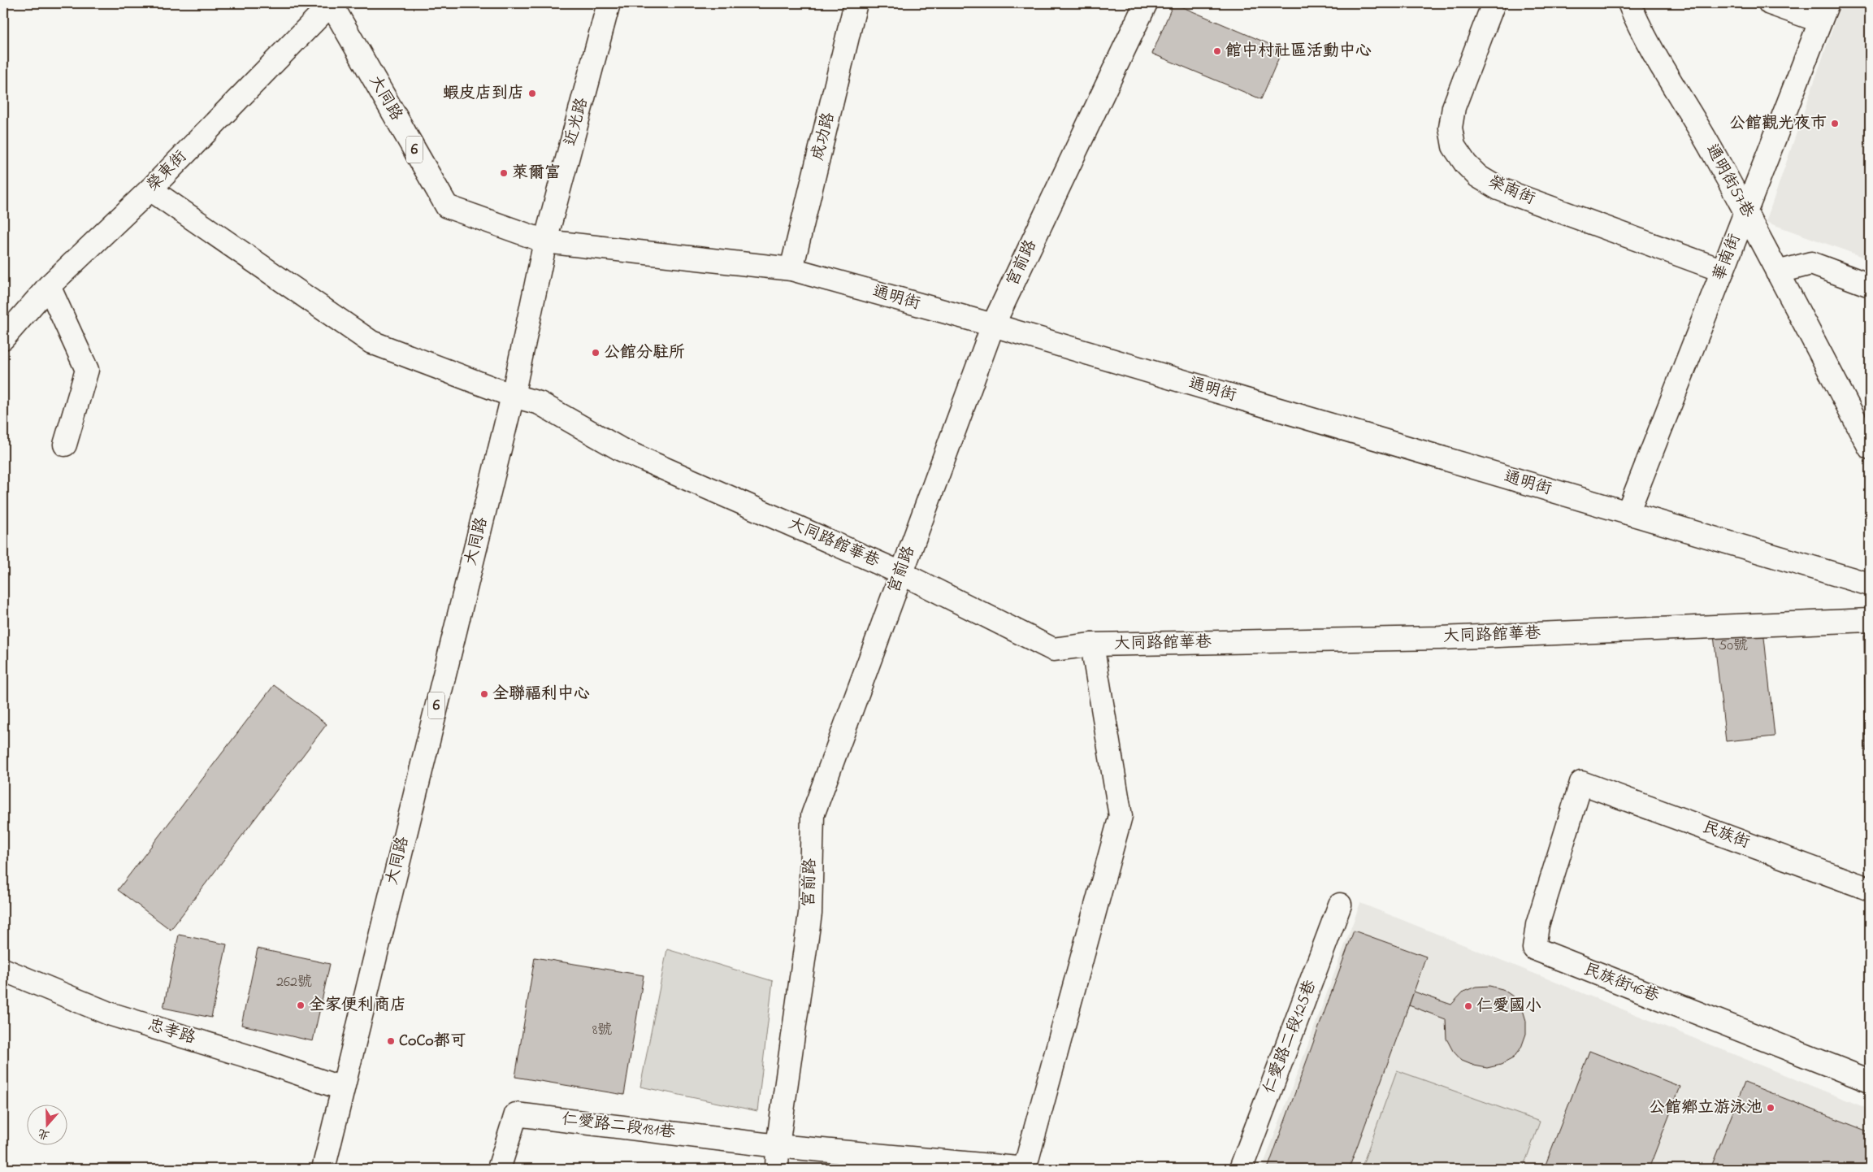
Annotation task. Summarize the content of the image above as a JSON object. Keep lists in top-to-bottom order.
{
  "streets": {
    "street": [
      "大同路",
      "近光路",
      "成功路",
      "6",
      "榮東街",
      "通明街57巷",
      "榮南街",
      "華南街",
      "宮前路",
      "通明街",
      "大同路館華巷",
      "民族街",
      "民族街46巷",
      "忠孝路",
      "仁愛路二段125巷",
      "仁愛路二段181巷"
    ]
  },
  "crossings": [
    ["大同路", "近光路"],
    ["大同路", "榮東街"],
    ["大同路", "通明街"],
    ["大同路", "大同路館華巷"],
    ["大同路", "忠孝路"],
    ["近光路", "通明街"],
    ["成功路", "通明街"],
    ["榮東街", "大同路館華巷"],
    ["通明街57巷", "華南街"],
    ["榮南街", "華南街"],
    ["華南街", "通明街"],
    ["宮前路", "通明街"],
    ["宮前路", "大同路館華巷"],
    ["宮前路", "仁愛路二段181巷"],
    ["民族街", "民族街46巷"]
  ],
  "places": [
    "館中村社區活動中心",
    "蝦皮店到店",
    "公館觀光夜市",
    "萊爾富",
    "公館分駐所",
    "全聯福利中心",
    "全家便利商店",
    "仁愛國小",
    "CoCo都可",
    "公館鄉立游泳池"
  ],
  "house_numbers": ["50號", "262號", "8號"],
  "north": "bottom"
}
